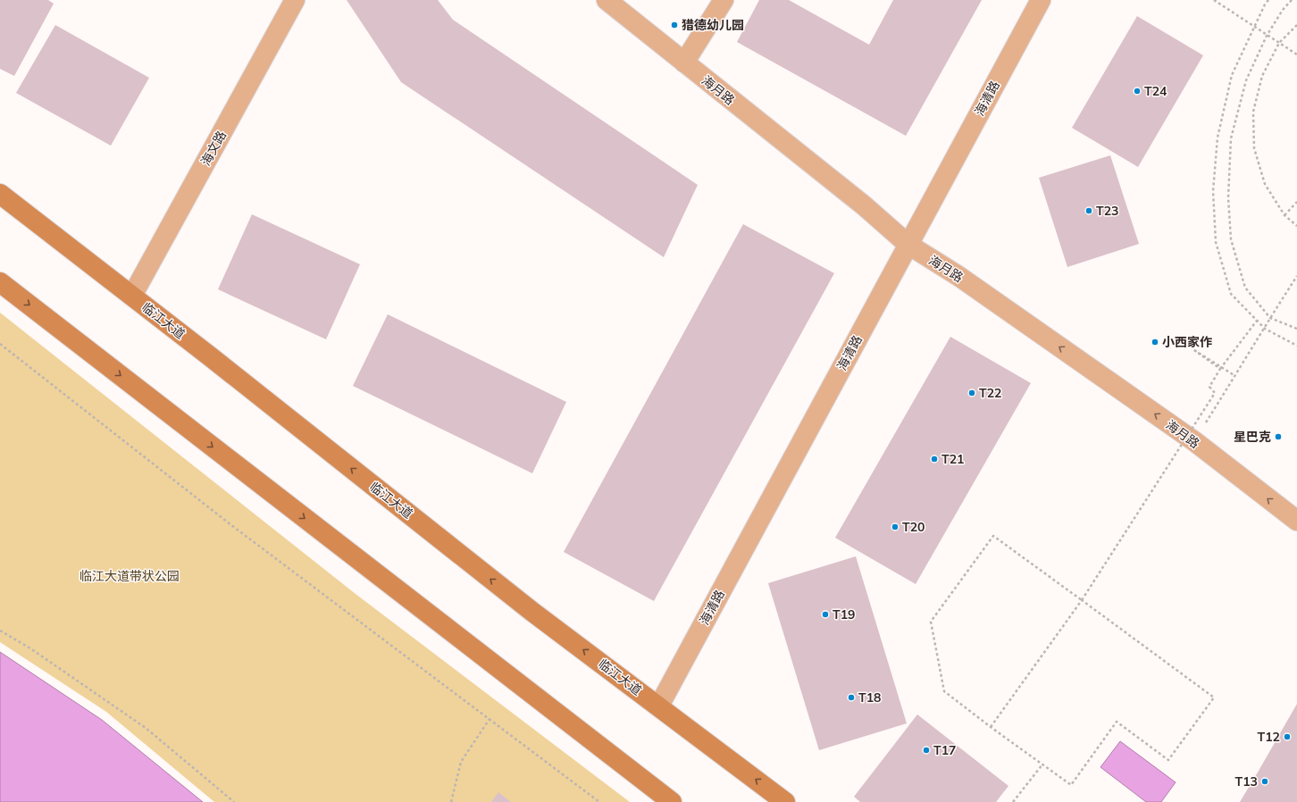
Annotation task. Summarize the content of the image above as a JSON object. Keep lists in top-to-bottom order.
{
  "streets": {
    "main road": ["临江大道"],
    "street": ["海月路", "海清路", "海文路"]
  },
  "crossings": [
    ["海月路", "海清路"],
    ["海清路", "临江大道"],
    ["海文路", "临江大道"]
  ],
  "one_way": ["海月路"],
  "parks": ["临江大道带状公园"],
  "places": [
    "猎德幼儿园",
    "T24",
    "T23",
    "小西家作",
    "T22",
    "星巴克",
    "T21",
    "T20",
    "T19",
    "T18",
    "T12",
    "T17",
    "T13"
  ]
}
